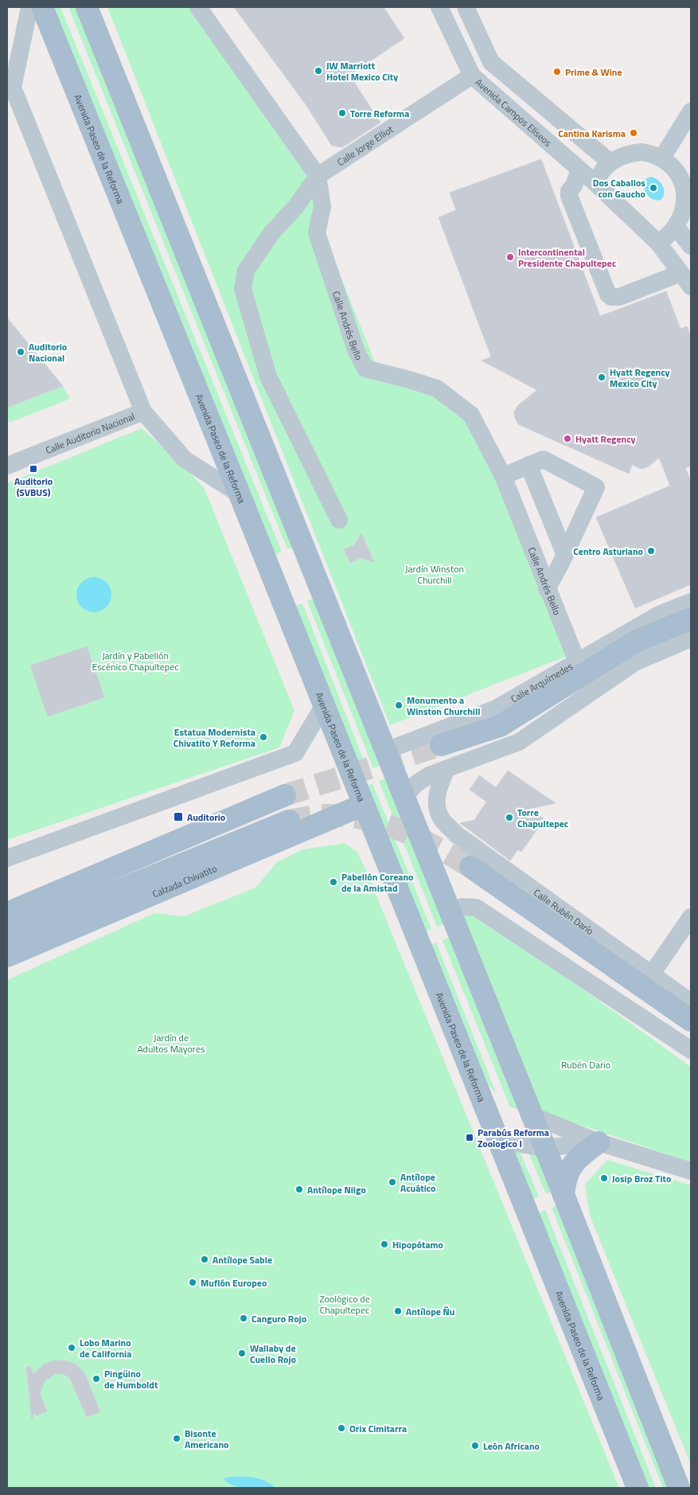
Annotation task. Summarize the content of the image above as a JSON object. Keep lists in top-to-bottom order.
{
  "streets": {
    "main road": ["Avenida Paseo de la Reforma", "Calle Arquímedes", "Calzada Chivatito"],
    "street": [
      "Avenida Campos Elíseos",
      "Calle Jorge Elliot",
      "Calle Andrés Bello",
      "Calle Auditorio Nacional",
      "Calle Rubén Darío"
    ]
  },
  "crossings": [
    ["Avenida Campos Elíseos", "Calle Jorge Elliot"],
    ["Calle Jorge Elliot", "Calle Andrés Bello"],
    ["Avenida Paseo de la Reforma", "Calle Auditorio Nacional"],
    ["Avenida Paseo de la Reforma", "Calzada Chivatito"],
    ["Calle Andrés Bello", "Calle Arquímedes"]
  ],
  "parks": [
    "Jardín Winston Churchill",
    "Jardín y Pabellón Escénico Chapultepec",
    "Jardín de Adultos Mayores",
    "Rubén Dario",
    "Zoológico de Chapultepec"
  ],
  "places": {
    "other": [
      "JW Marriott Hotel Mexico City",
      "Prime & Wine",
      "Torre Reforma",
      "Cantina Karisma",
      "Dos Caballos con Gaucho",
      "Intercontinental Presidente Chapultepec",
      "Auditorio Nacional",
      "Hyatt Regency Mexico City",
      "Hyatt Regency",
      "Centro Asturiano",
      "Monumento a Winston Churchill",
      "Estatua Modernista Chivatito Y Reforma",
      "Torre Chapultepec",
      "Pabellón Coreano de la Amistad",
      "Josip Broz Tito",
      "Antílope Acuático",
      "Antílope Nilgo",
      "Hipopótamo",
      "Antílope Sable",
      "Muflón Europeo",
      "Antílope Ñu",
      "Canguro Rojo",
      "Lobo Marino de California",
      "Wallaby de Cuello Rojo",
      "Pingüino de Humboldt",
      "Orix Cimitarra",
      "Bisonte Americano",
      "León Africano"
    ],
    "transit": ["Auditorio (SVBUS)", "Auditorio", "Parabús Reforma Zoologico I"]
  }
}
